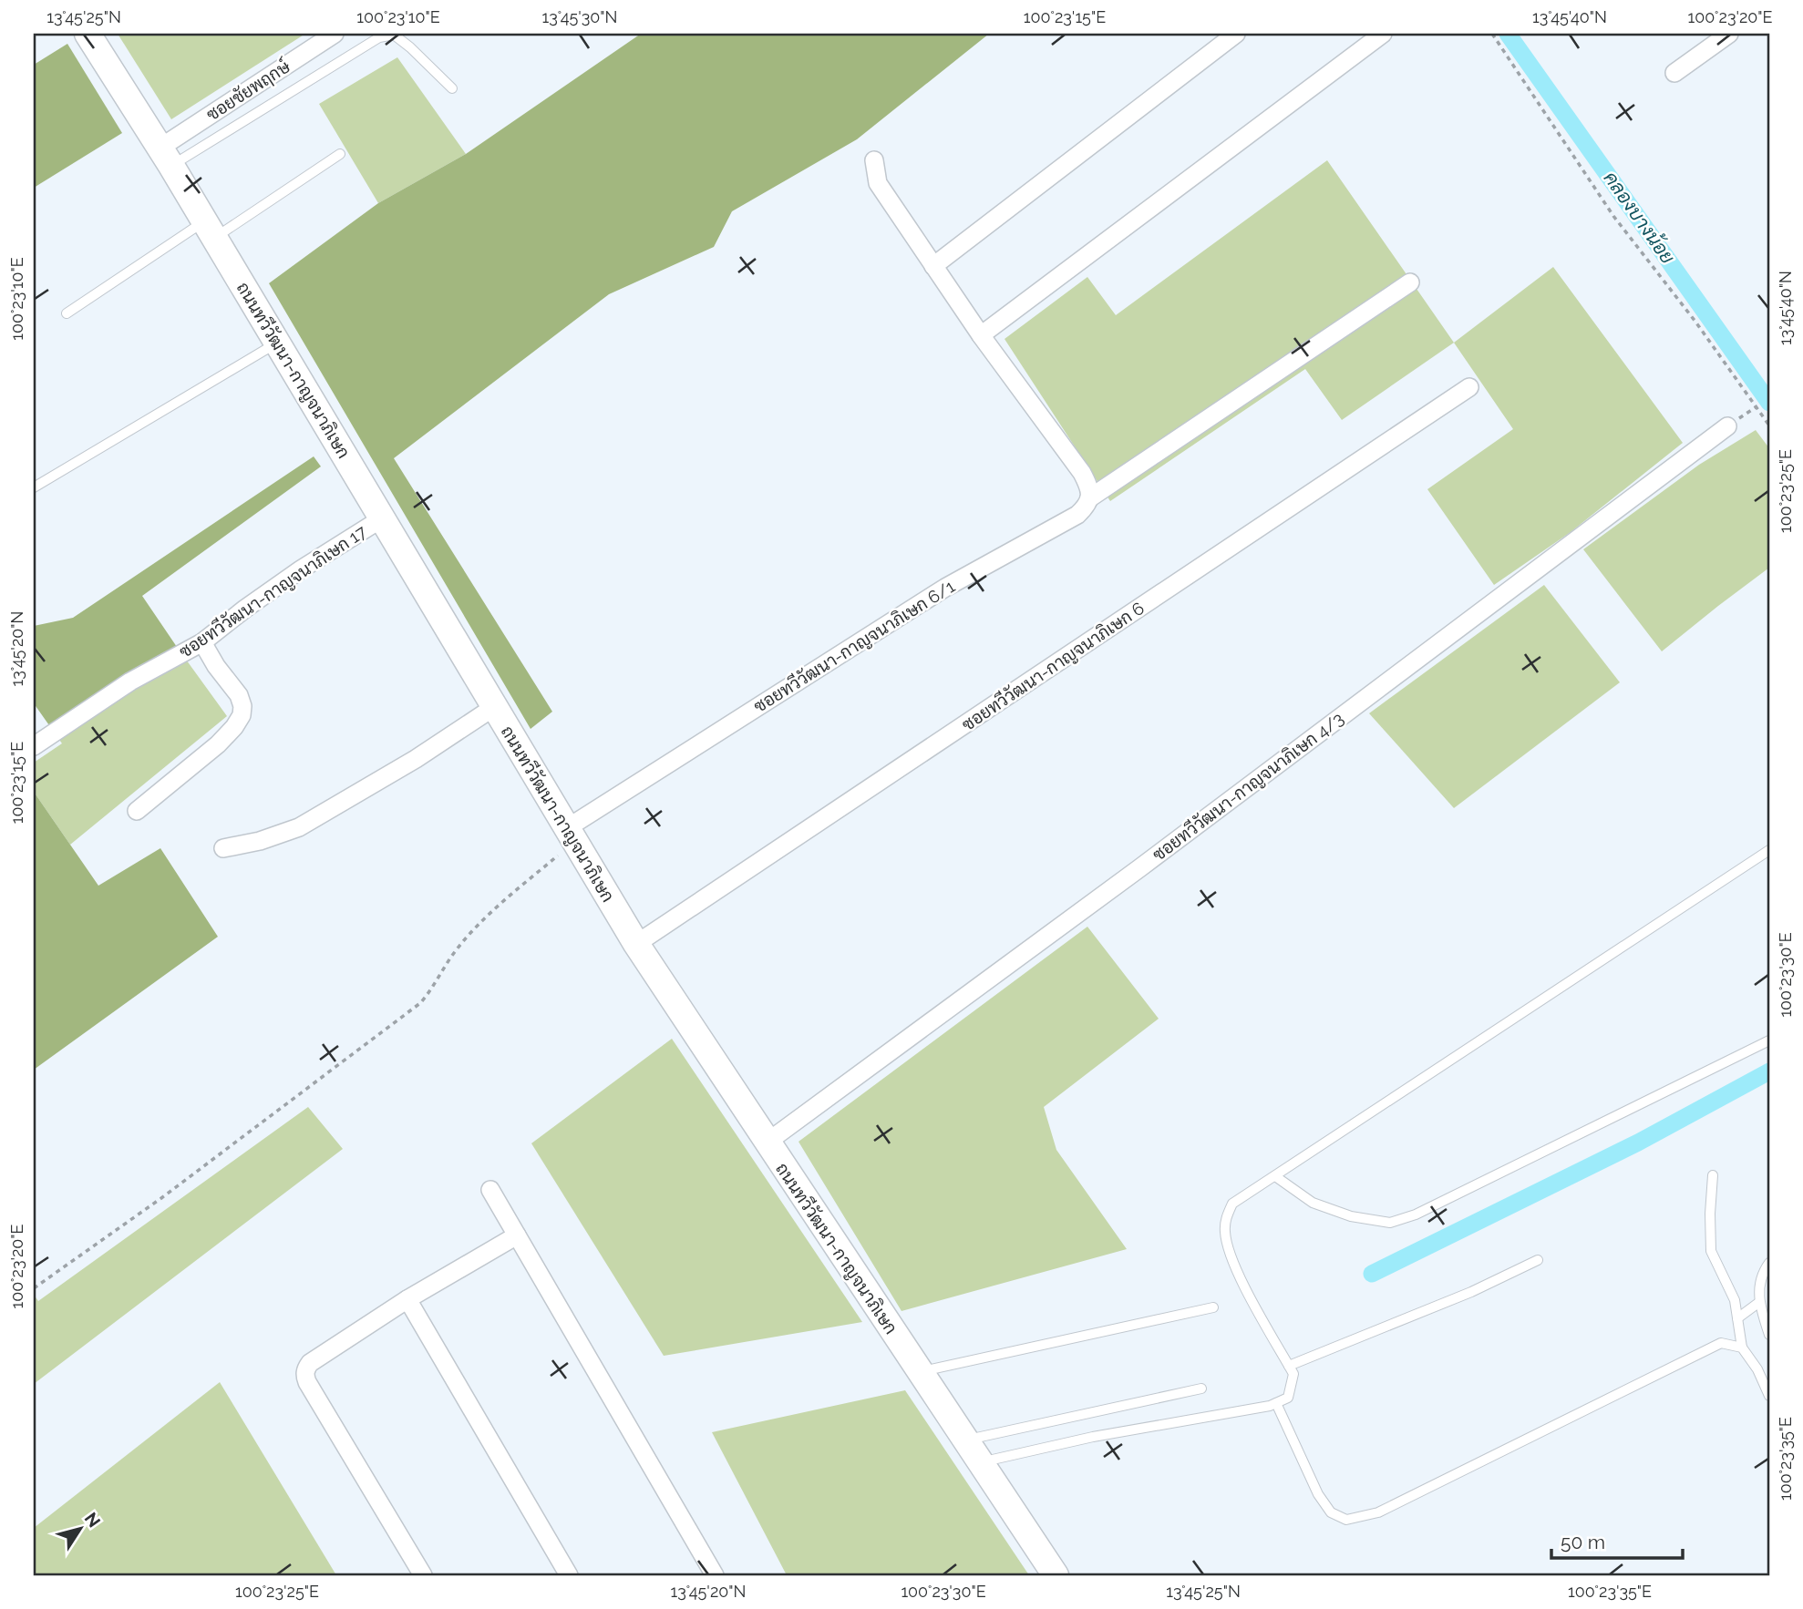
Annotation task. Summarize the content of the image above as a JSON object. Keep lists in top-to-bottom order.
{
  "streets": {
    "street": [
      "ซอยชัยพฤกษ์",
      "ถนนทวีวัฒนา-กาญจนาภิเษก",
      "ซอยทวีวัฒนา-กาญจนาภิเษก 17",
      "ซอยทวีวัฒนา-กาญจนาภิเษก 6/1",
      "ซอยทวีวัฒนา-กาญจนาภิเษก 6",
      "ซอยทวีวัฒนา-กาญจนาภิเษก 4/3"
    ]
  },
  "crossings": [
    ["ซอยชัยพฤกษ์", "ถนนทวีวัฒนา-กาญจนาภิเษก"],
    ["ถนนทวีวัฒนา-กาญจนาภิเษก", "ซอยทวีวัฒนา-กาญจนาภิเษก 17"],
    ["ถนนทวีวัฒนา-กาญจนาภิเษก", "ซอยทวีวัฒนา-กาญจนาภิเษก 6/1"],
    ["ถนนทวีวัฒนา-กาญจนาภิเษก", "ซอยทวีวัฒนา-กาญจนาภิเษก 6"],
    ["ถนนทวีวัฒนา-กาญจนาภิเษก", "ซอยทวีวัฒนา-กาญจนาภิเษก 4/3"]
  ],
  "water": ["คลองบางน้อย"],
  "scale_bar": "50 m",
  "north": "top right",
  "coordinates": [
    "13°45'25\"N",
    "100°23'10\"E",
    "13°45'30\"N",
    "100°23'15\"E",
    "13°45'40\"N",
    "100°23'20\"E",
    "100°23'25\"E",
    "13°45'20\"N",
    "100°23'30\"E",
    "100°23'35\"E"
  ]
}
